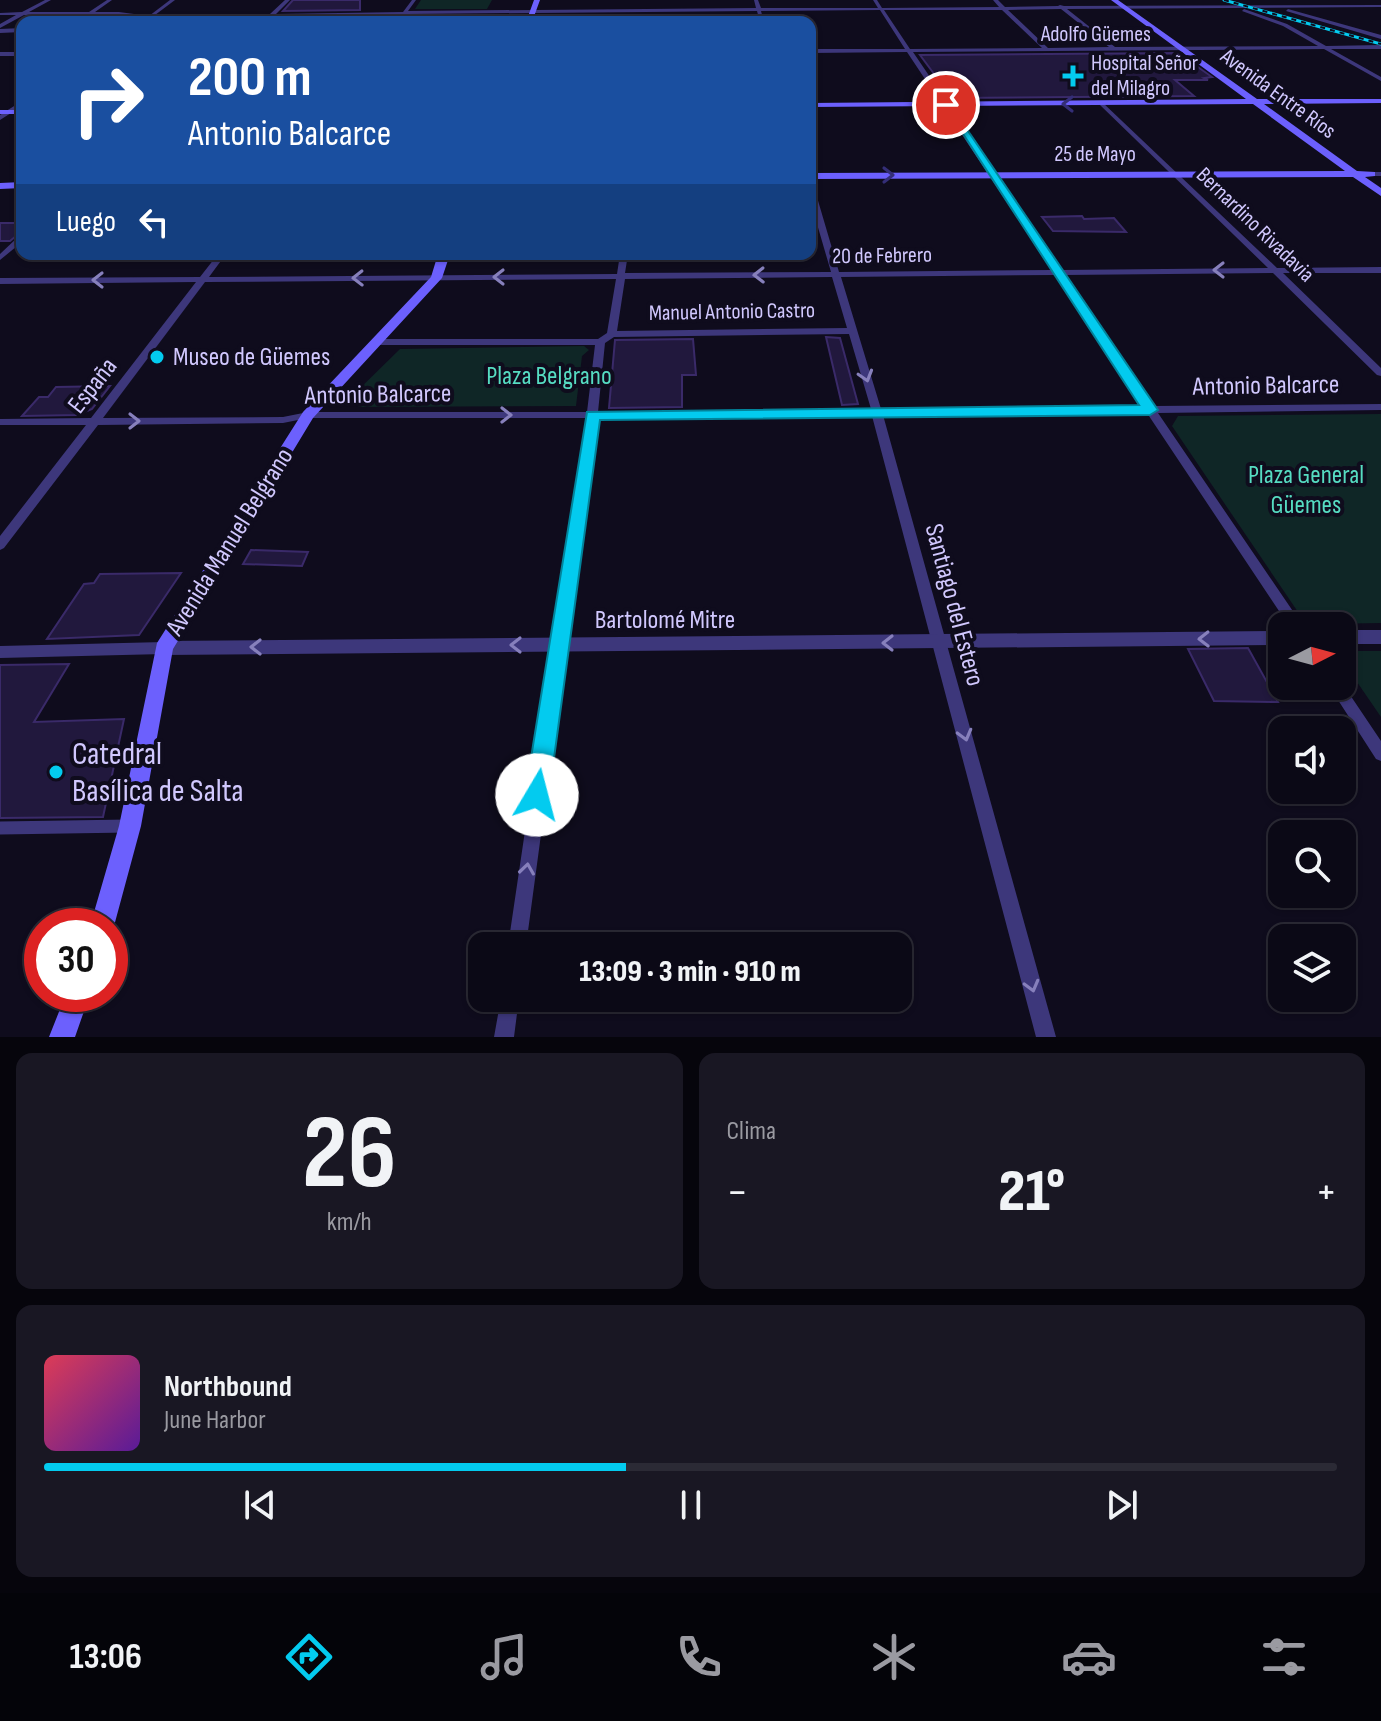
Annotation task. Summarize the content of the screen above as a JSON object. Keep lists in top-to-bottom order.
{
  "streets": {
    "main road": ["Avenida Entre Ríos", "25 de Mayo", "Avenida Manuel Belgrano"],
    "street": [
      "Adolfo Güemes",
      "Bernardino Rivadavia",
      "20 de Febrero",
      "Manuel Antonio Castro",
      "España",
      "Antonio Balcarce",
      "Santiago del Estero",
      "Bartolomé Mitre"
    ]
  },
  "crossings": [
    ["Adolfo Güemes", "Avenida Entre Ríos"],
    ["Avenida Entre Ríos", "25 de Mayo"],
    ["25 de Mayo", "Bernardino Rivadavia"],
    ["Bernardino Rivadavia", "20 de Febrero"],
    ["20 de Febrero", "España"],
    ["20 de Febrero", "Avenida Manuel Belgrano"],
    ["20 de Febrero", "Santiago del Estero"],
    ["Manuel Antonio Castro", "Avenida Manuel Belgrano"],
    ["Manuel Antonio Castro", "Santiago del Estero"],
    ["España", "Antonio Balcarce"],
    ["Antonio Balcarce", "Avenida Manuel Belgrano"],
    ["Antonio Balcarce", "Santiago del Estero"],
    ["Avenida Manuel Belgrano", "Bartolomé Mitre"],
    ["Santiago del Estero", "Bartolomé Mitre"]
  ],
  "one_way": [
    "20 de Febrero",
    "Antonio Balcarce",
    "Santiago del Estero",
    "Bartolomé Mitre"
  ],
  "parks": ["Plaza Belgrano", "Plaza General Güemes"],
  "places": {
    "health": ["Hospital Señor del Milagro"],
    "other": ["Museo de Güemes", "Catedral Basílica de Salta"]
  },
  "north": "right",
  "page": {
    "turn": ["200 m", "Antonio Balcarce"],
    "then": "Luego",
    "limit": "30",
    "trip": "13:09 · 3 min · 910 m",
    "tile": [
      ["26", "km/h"],
      "Clima"
    ],
    "heat": ["−", "21°", "+"],
    "song": ["Northbound", "June Harbor"],
    "tabs": "13:06"
  }
}
